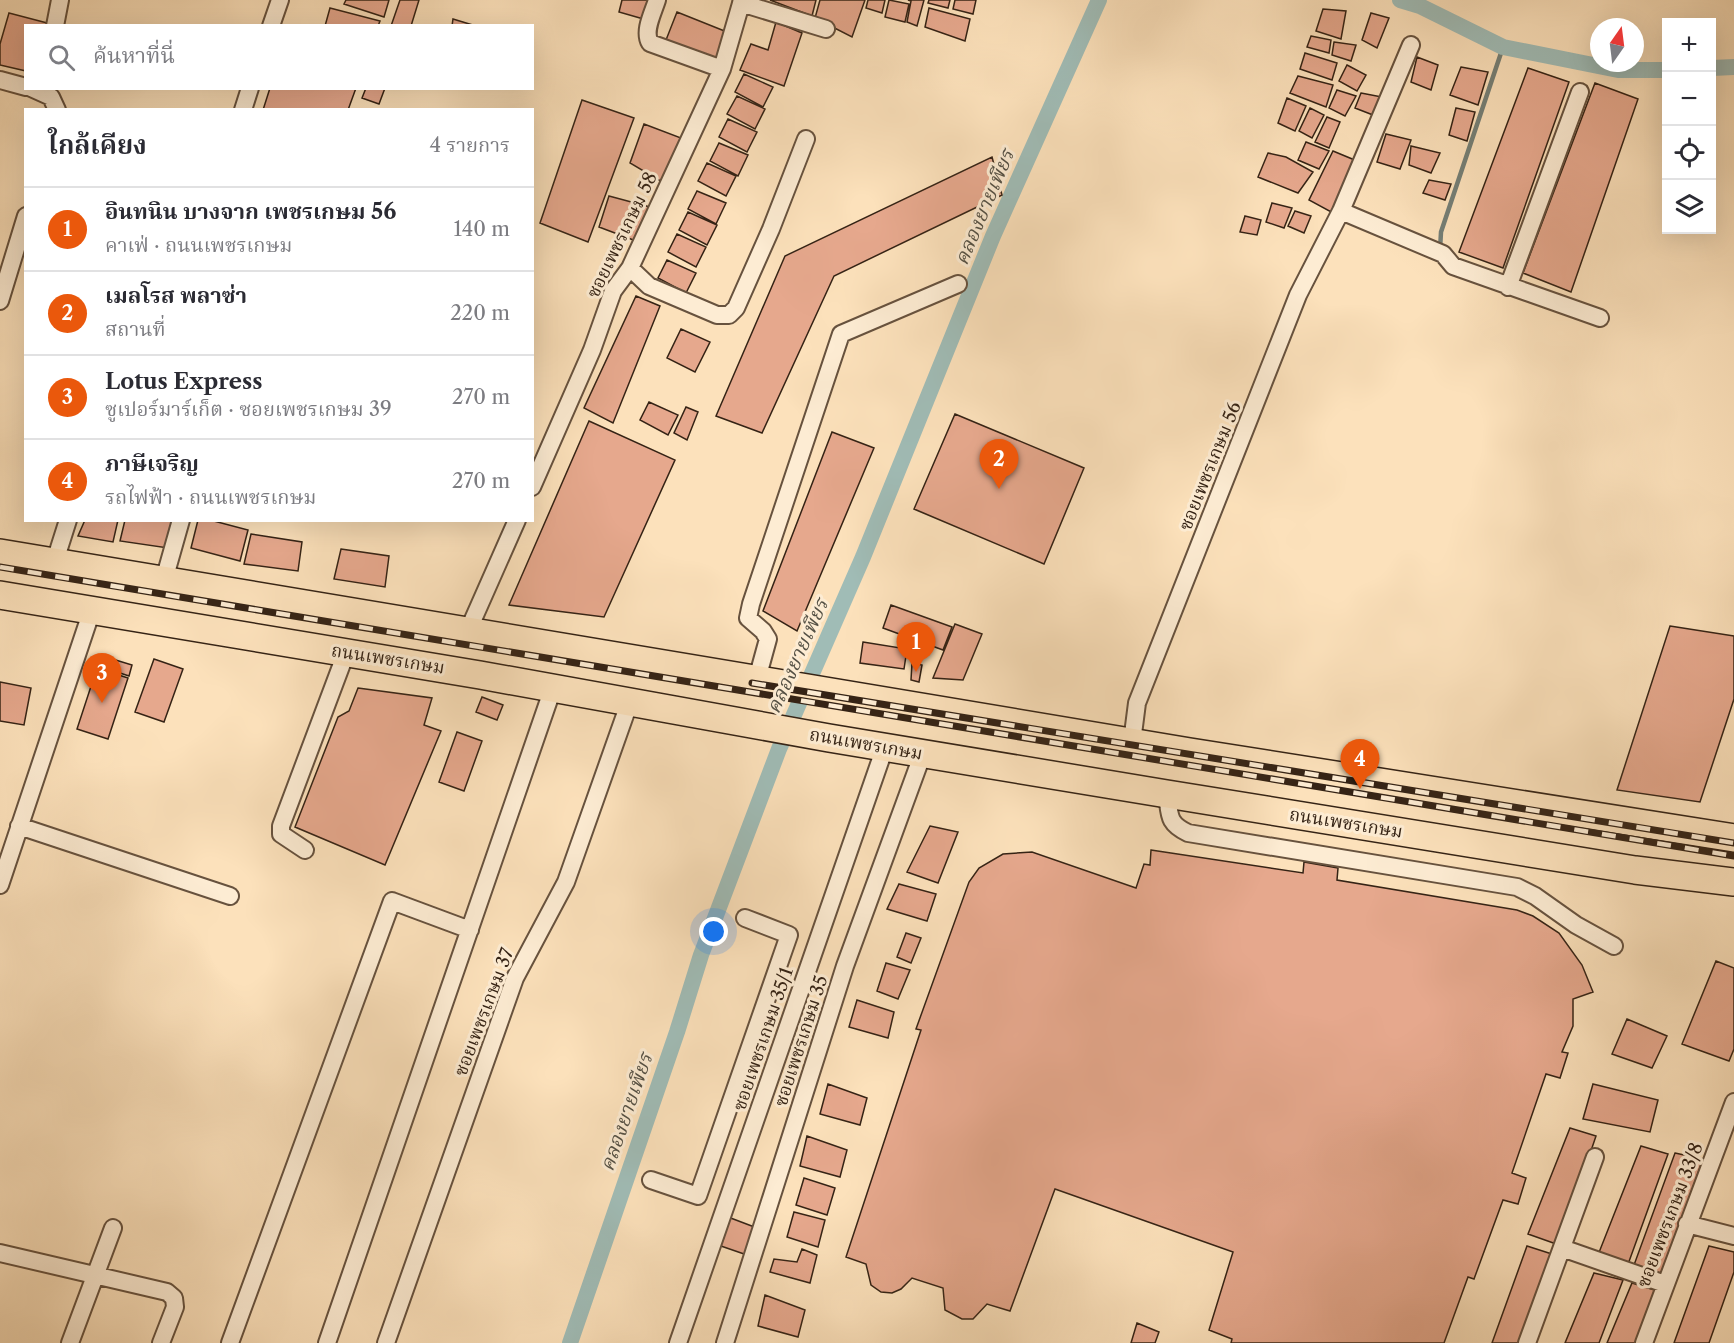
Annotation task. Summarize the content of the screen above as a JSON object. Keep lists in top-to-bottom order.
{
  "streets": {
    "main road": ["ถนนเพชรเกษม"],
    "street": [
      "ซอยเพชรเกษม 58",
      "ซอยเพชรเกษม 56",
      "ซอยเพชรเกษม 37",
      "ซอยเพชรเกษม 35/1",
      "ซอยเพชรเกษม 35",
      "ซอยเพชรเกษม 33/8"
    ]
  },
  "crossings": [
    ["ถนนเพชรเกษม", "ซอยเพชรเกษม 37"],
    ["ถนนเพชรเกษม", "ซอยเพชรเกษม 35/1"],
    ["ถนนเพชรเกษม", "ซอยเพชรเกษม 35"]
  ],
  "water": ["คลองยายเพียร"],
  "north": "top",
  "page": {
    "map_buttons": ["+", "−"],
    "search": "ค้นหาที่นี่",
    "heading": ["ใกล้เคียง", "4 รายการ"],
    "list": [
      {
        "mark": "1",
        "name": "อินทนิน บางจาก เพชรเกษม 56",
        "note": "คาเฟ่ · ถนนเพชรเกษม",
        "value": "140 m"
      },
      {
        "mark": "2",
        "name": "เมลโรส พลาซ่า",
        "note": "สถานที่",
        "value": "220 m"
      },
      {
        "mark": "3",
        "name": "Lotus Express",
        "note": "ซูเปอร์มาร์เก็ต · ซอยเพชรเกษม 39",
        "value": "270 m"
      },
      {
        "mark": "4",
        "name": "ภาษีเจริญ",
        "note": "รถไฟฟ้า · ถนนเพชรเกษม",
        "value": "270 m"
      }
    ],
    "pins": [
      "2",
      "1",
      "3",
      "4"
    ]
  }
}
